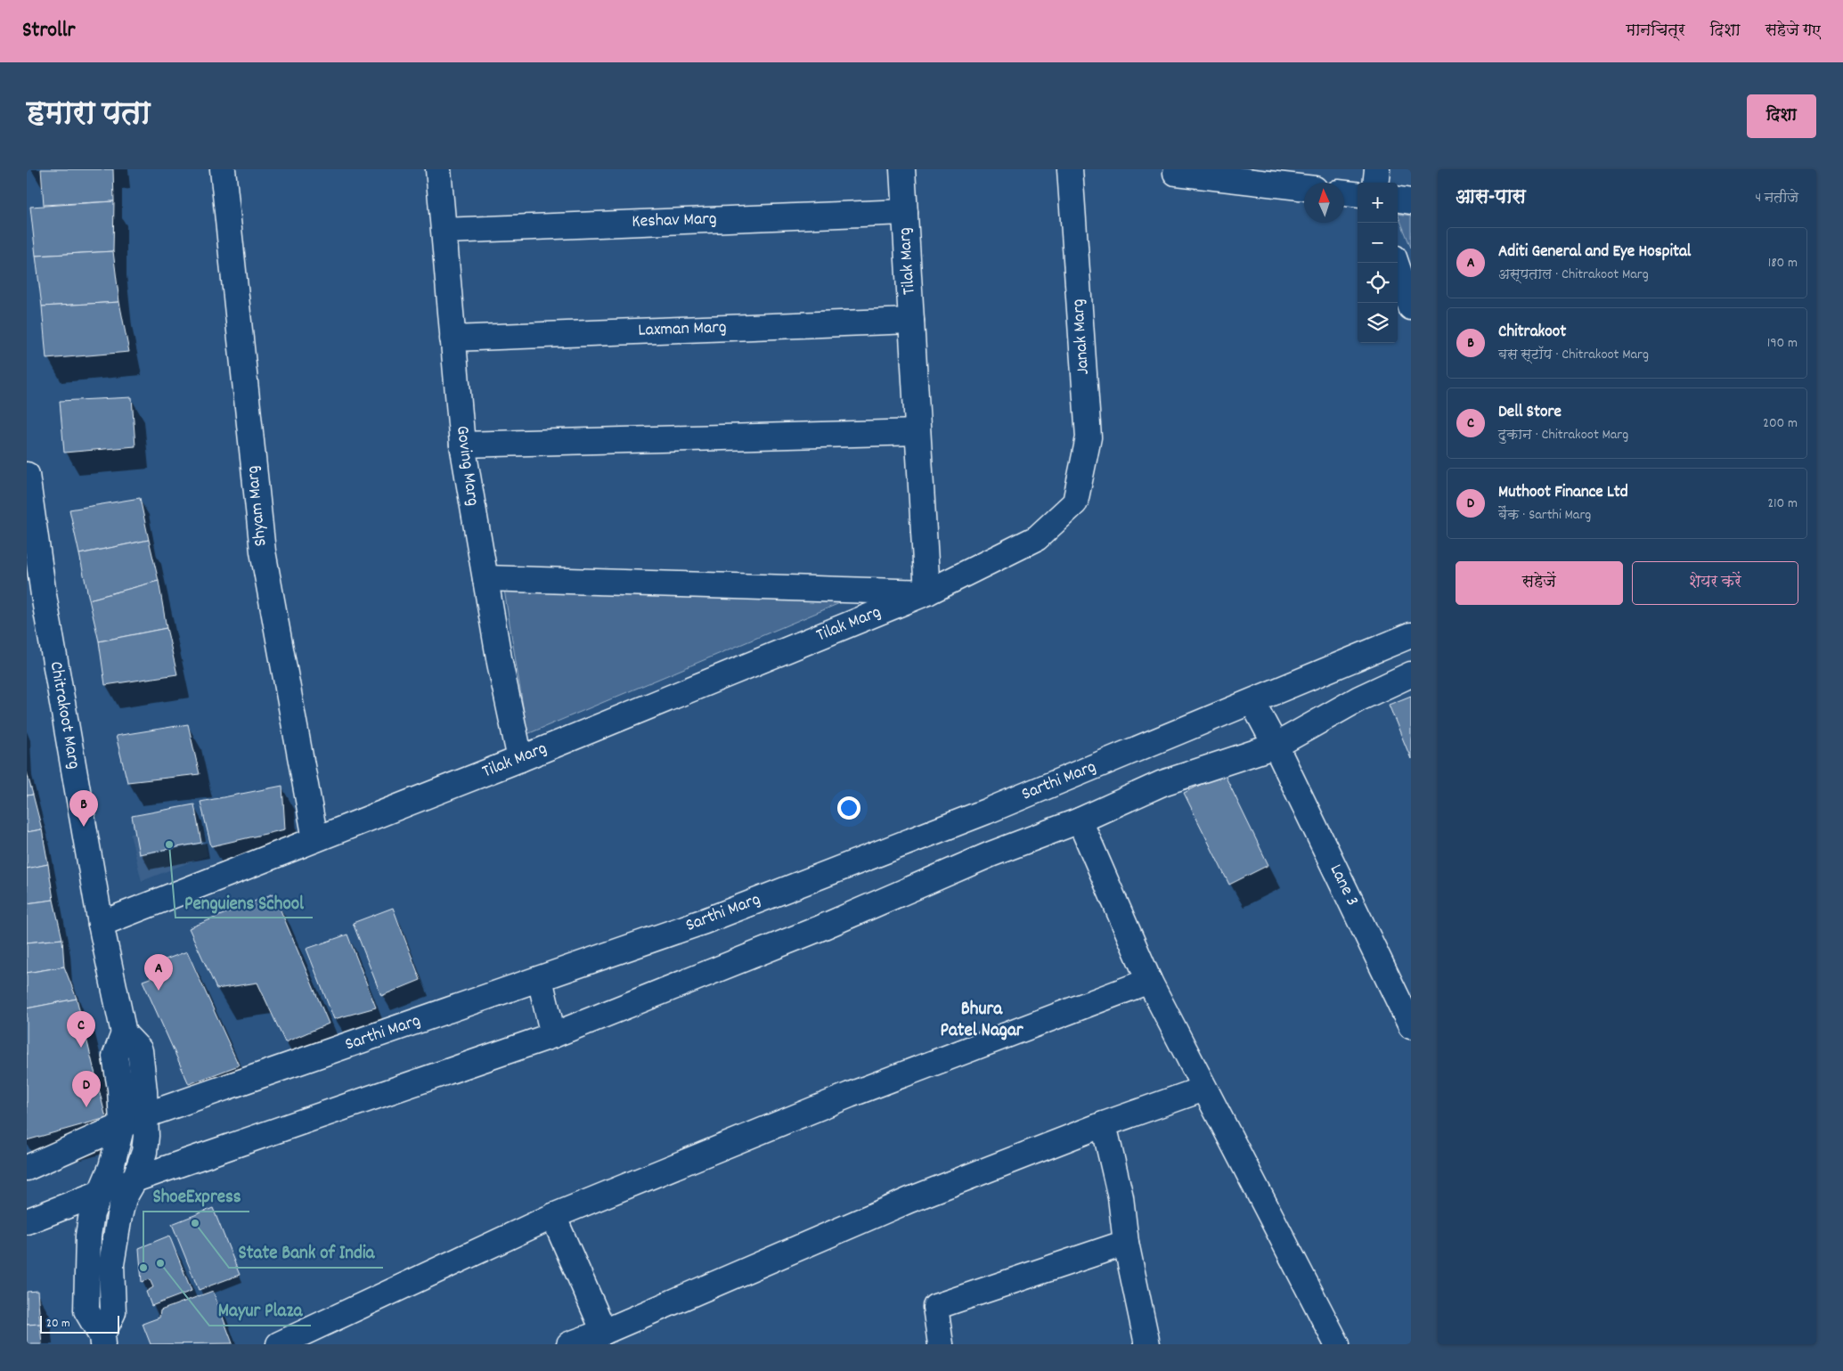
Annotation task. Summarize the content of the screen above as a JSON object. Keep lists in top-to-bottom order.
{
  "streets": {
    "street": [
      "Keshav Marg",
      "Tilak Marg",
      "Laxman Marg",
      "Janak Marg",
      "Goving Marg",
      "Shyam Marg",
      "Chitrakoot Marg",
      "Sarthi Marg",
      "Lane 3"
    ]
  },
  "crossings": [
    ["Keshav Marg", "Tilak Marg"],
    ["Keshav Marg", "Goving Marg"],
    ["Tilak Marg", "Laxman Marg"],
    ["Tilak Marg", "Janak Marg"],
    ["Tilak Marg", "Goving Marg"],
    ["Tilak Marg", "Shyam Marg"],
    ["Tilak Marg", "Chitrakoot Marg"],
    ["Laxman Marg", "Goving Marg"],
    ["Chitrakoot Marg", "Sarthi Marg"],
    ["Sarthi Marg", "Lane 3"]
  ],
  "districts": ["Bhura Patel Nagar"],
  "places": [
    "Penguiens School",
    "State Bank of India",
    "Mayur Plaza",
    "ShoeExpress"
  ],
  "scale_bar": "20 m",
  "north": "top",
  "page": {
    "header": "Strollr",
    "nav": ["मानचित्र", "दिशा", "सहेजे गए"],
    "title": "हमारा पता",
    "buttons": [
      "दिशा",
      ["सहेजें", "शेयर करें"]
    ],
    "heading": ["आस-पास", "4 नतीजे"],
    "map_buttons": ["+", "−"],
    "list": [
      {
        "mark": "A",
        "name": "Aditi General and Eye Hospital",
        "note": "अस्पताल · Chitrakoot Marg",
        "value": "180 m"
      },
      {
        "mark": "B",
        "name": "Chitrakoot",
        "note": "बस स्टॉप · Chitrakoot Marg",
        "value": "190 m"
      },
      {
        "mark": "C",
        "name": "Dell Store",
        "note": "दुकान · Chitrakoot Marg",
        "value": "200 m"
      },
      {
        "mark": "D",
        "name": "Muthoot Finance Ltd",
        "note": "बैंक · Sarthi Marg",
        "value": "210 m"
      }
    ],
    "pins": [
      "B",
      "A",
      "C",
      "D"
    ],
    "scale": "20 m"
  }
}
